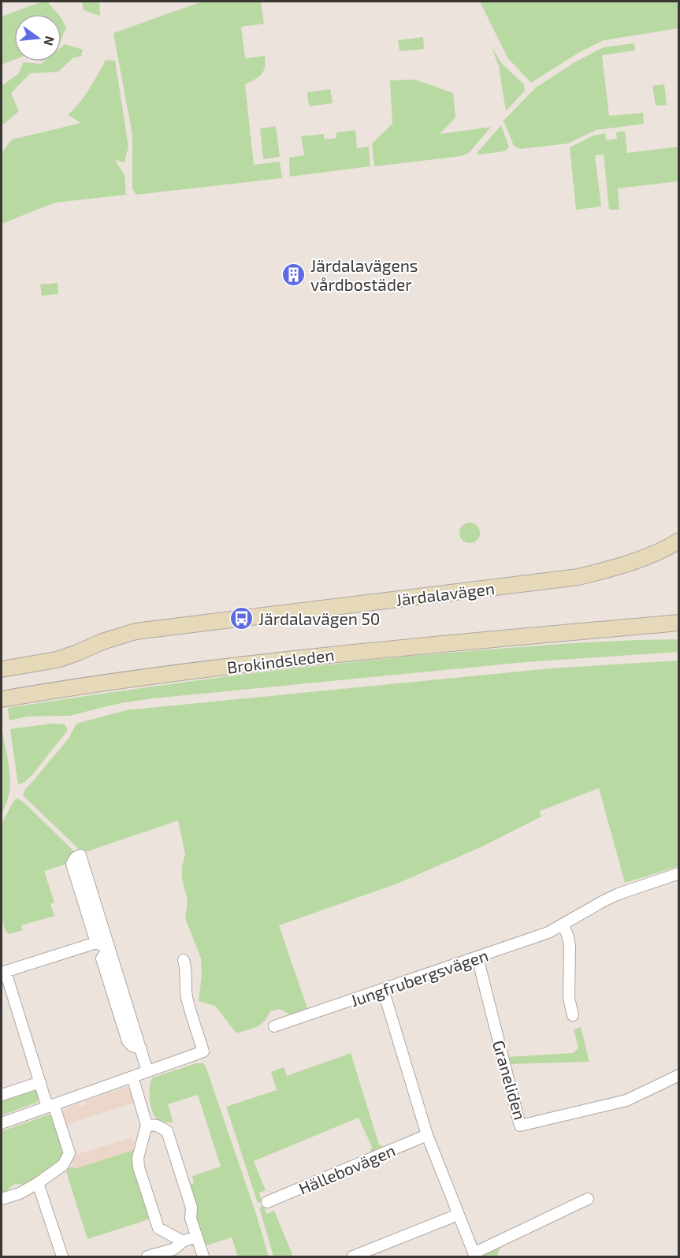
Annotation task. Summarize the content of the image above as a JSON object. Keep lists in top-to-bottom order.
{
  "streets": {
    "main road": ["Järdalavägen", "Brokindsleden"],
    "street": ["Jungfrubergsvägen", "Graneliden", "Hällebovägen"]
  },
  "crossings": [
    ["Jungfrubergsvägen", "Graneliden"]
  ],
  "places": {
    "building": ["Järdalavägens vårdbostäder"],
    "bus stop": ["Järdalavägen 50"]
  },
  "north": "right"
}
